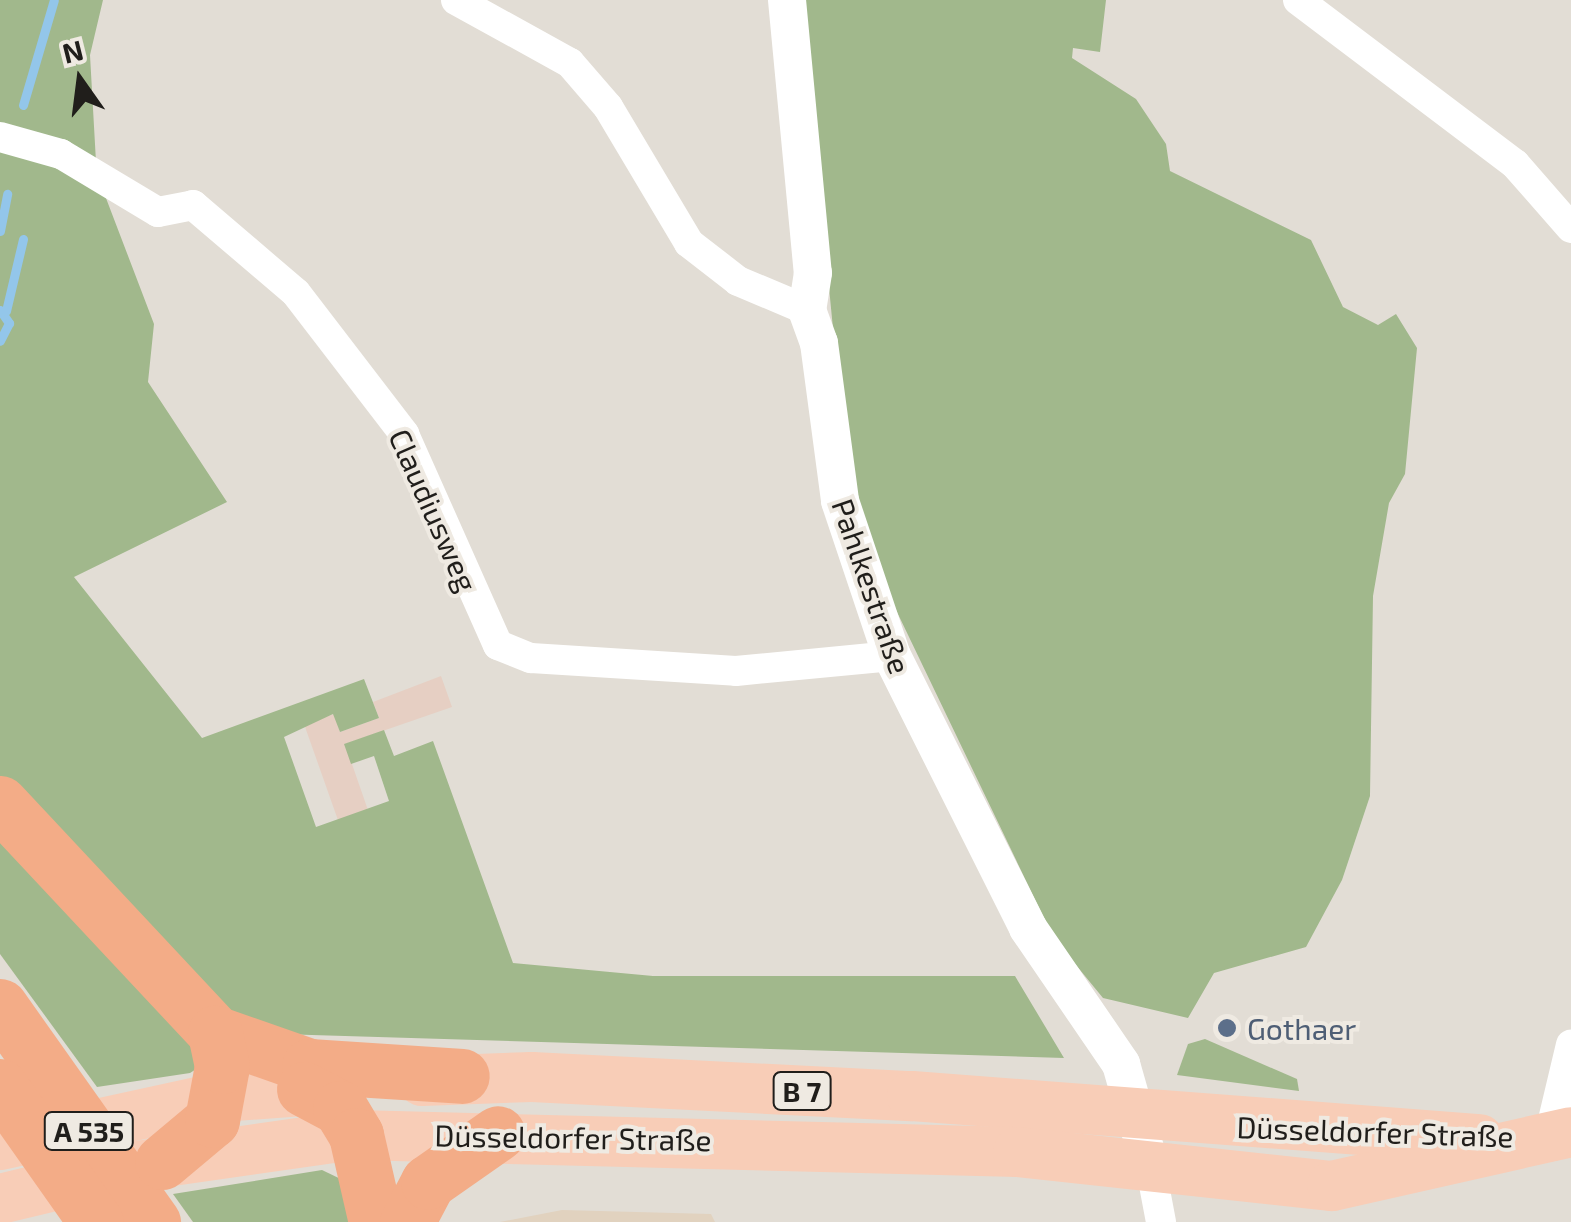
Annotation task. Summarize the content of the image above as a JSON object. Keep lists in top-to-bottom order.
{
  "streets": {
    "highway": ["A 535"],
    "main road": ["B 7", "Düsseldorfer Straße"],
    "street": ["Claudiusweg", "Pahlkestraße"]
  },
  "crossings": [
    ["Claudiusweg", "Pahlkestraße"],
    ["Pahlkestraße", "Düsseldorfer Straße"]
  ],
  "places": ["Gothaer"],
  "north": "top"
}
